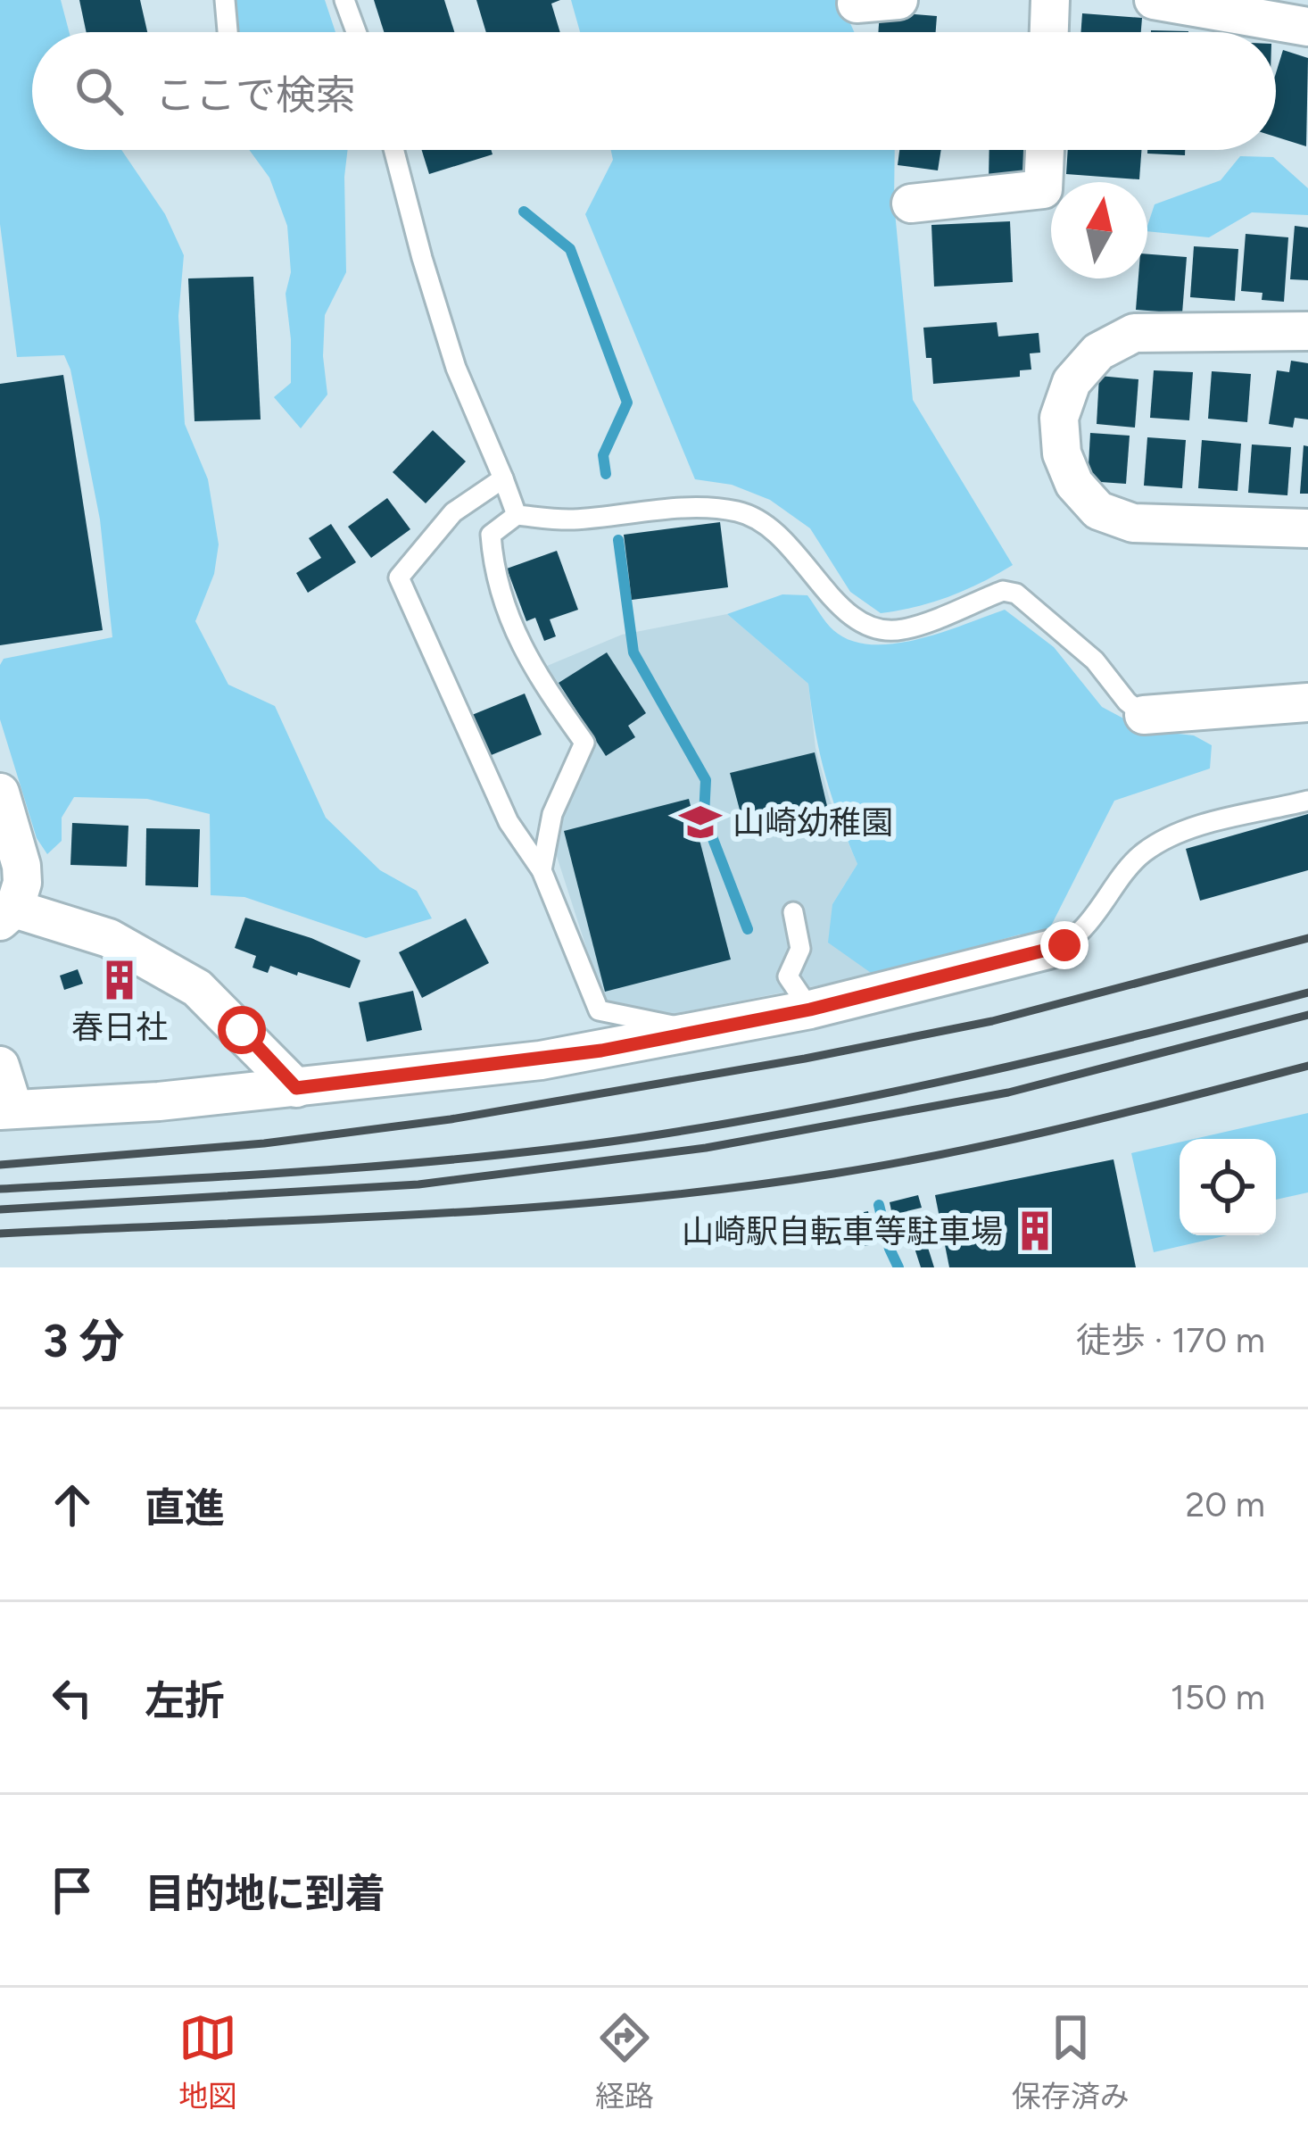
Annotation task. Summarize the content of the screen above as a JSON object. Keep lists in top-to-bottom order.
{
  "places": {
    "school or university": ["山崎幼稚園"],
    "building": ["春日社", "山崎駅自転車等駐車場"]
  },
  "north": "top",
  "page": {
    "search": "ここで検索",
    "heading": ["3 分", "徒歩 · 170 m"],
    "list": [
      ["直進", "20 m"],
      ["左折", "150 m"],
      "目的地に到着"
    ],
    "nav": ["地図", "経路", "保存済み"]
  }
}
